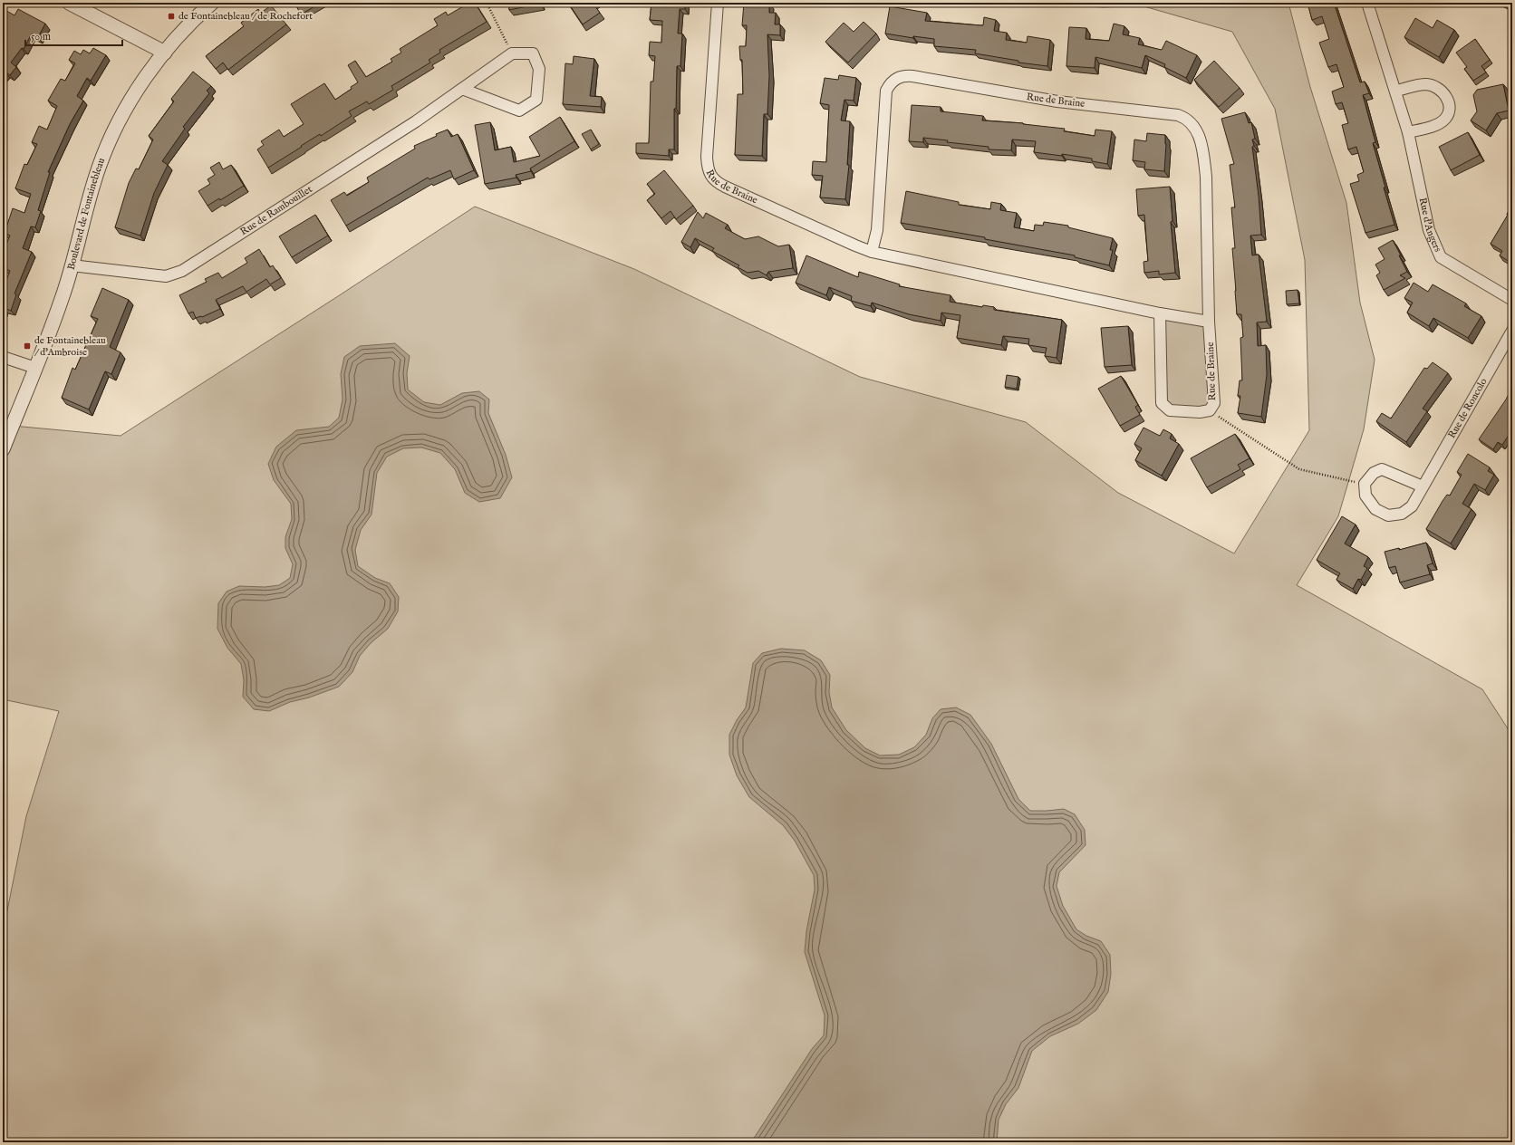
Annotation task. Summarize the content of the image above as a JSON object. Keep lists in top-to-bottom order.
{
  "streets": {
    "street": [
      "Rue de Braine",
      "Rue de Rambouillet",
      "Boulevard de Fontainebleau",
      "Rue d'Angers",
      "Rue de Roncolo"
    ]
  },
  "crossings": [
    ["Rue de Rambouillet", "Boulevard de Fontainebleau"]
  ],
  "places": {
    "transit": ["de Fontainebleau / de Rochefort", "de Fontainebleau / d'Ambroise"]
  },
  "scale_bar": "50 m"
}
